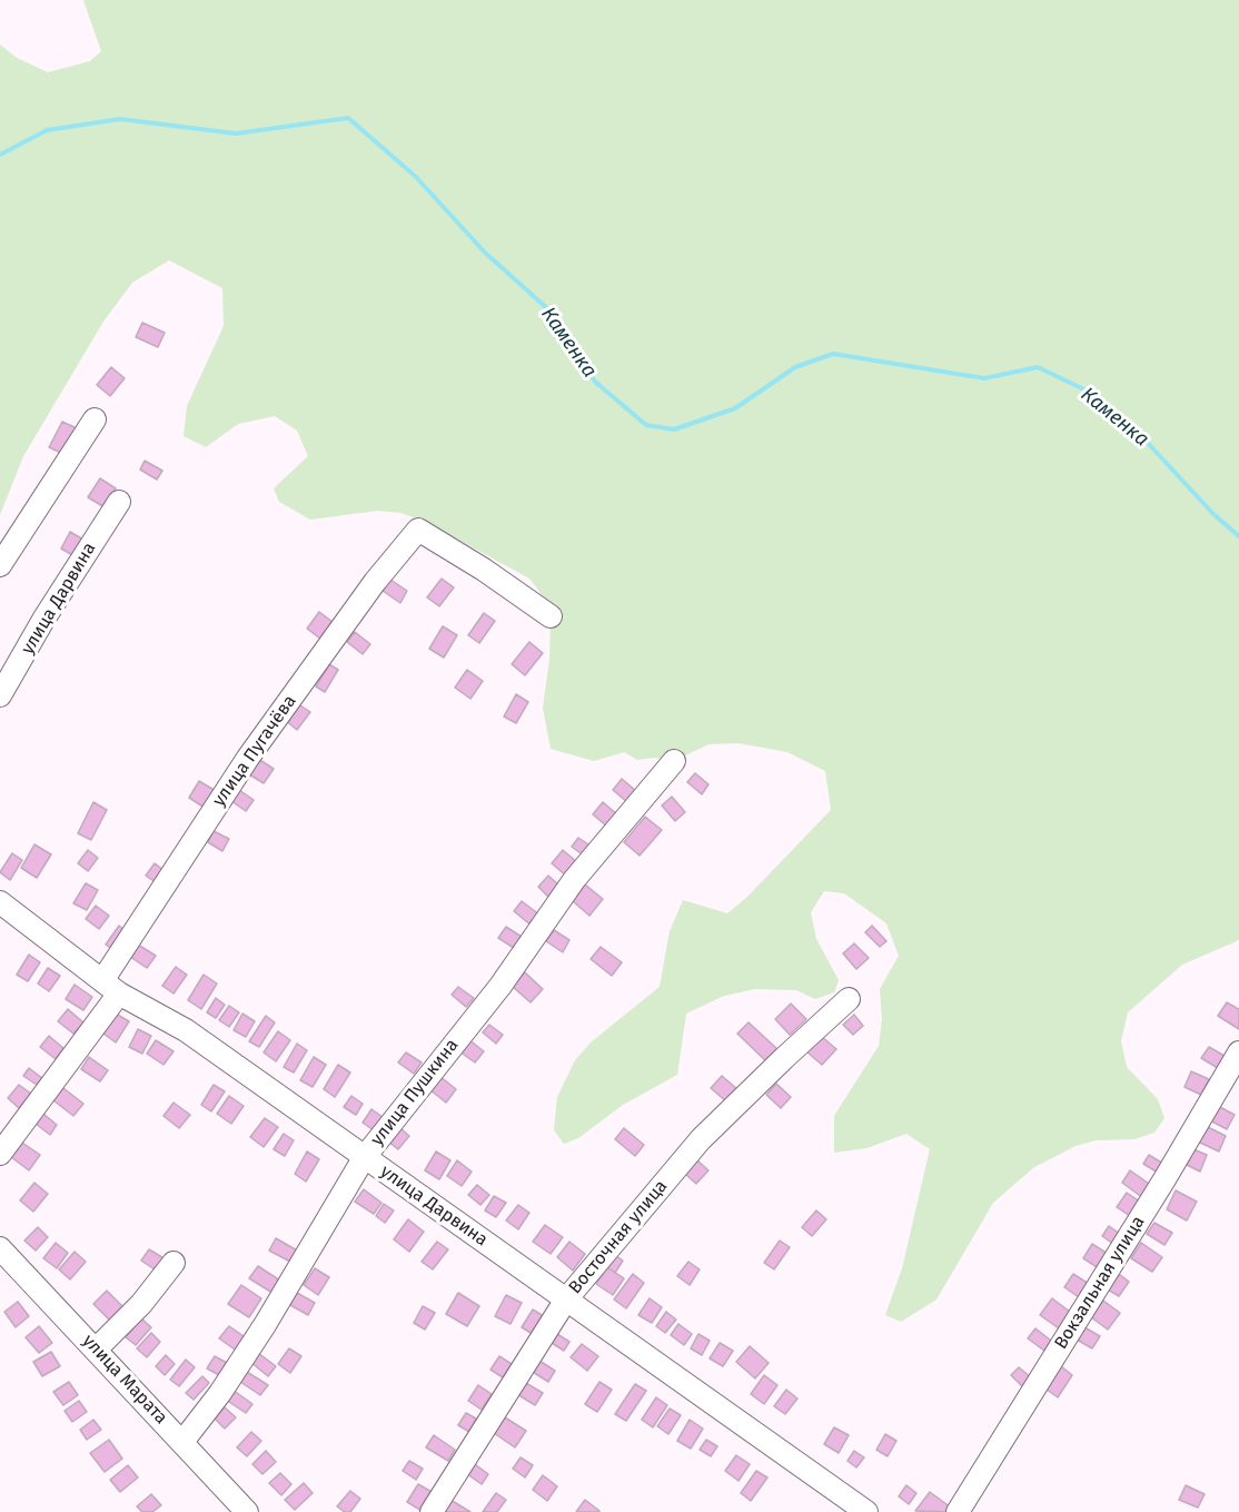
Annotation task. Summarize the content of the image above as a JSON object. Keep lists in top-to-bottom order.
{
  "streets": {
    "street": [
      "улица Дарвина",
      "улица Пугачёва",
      "улица Пушкина",
      "Восточная улица",
      "Вокзальная улица",
      "улица Марата"
    ]
  },
  "crossings": [
    ["улица Дарвина", "улица Пугачёва"],
    ["улица Дарвина", "улица Пушкина"],
    ["улица Дарвина", "Восточная улица"],
    ["улица Пушкина", "улица Марата"]
  ],
  "water": ["Каменка"]
}
